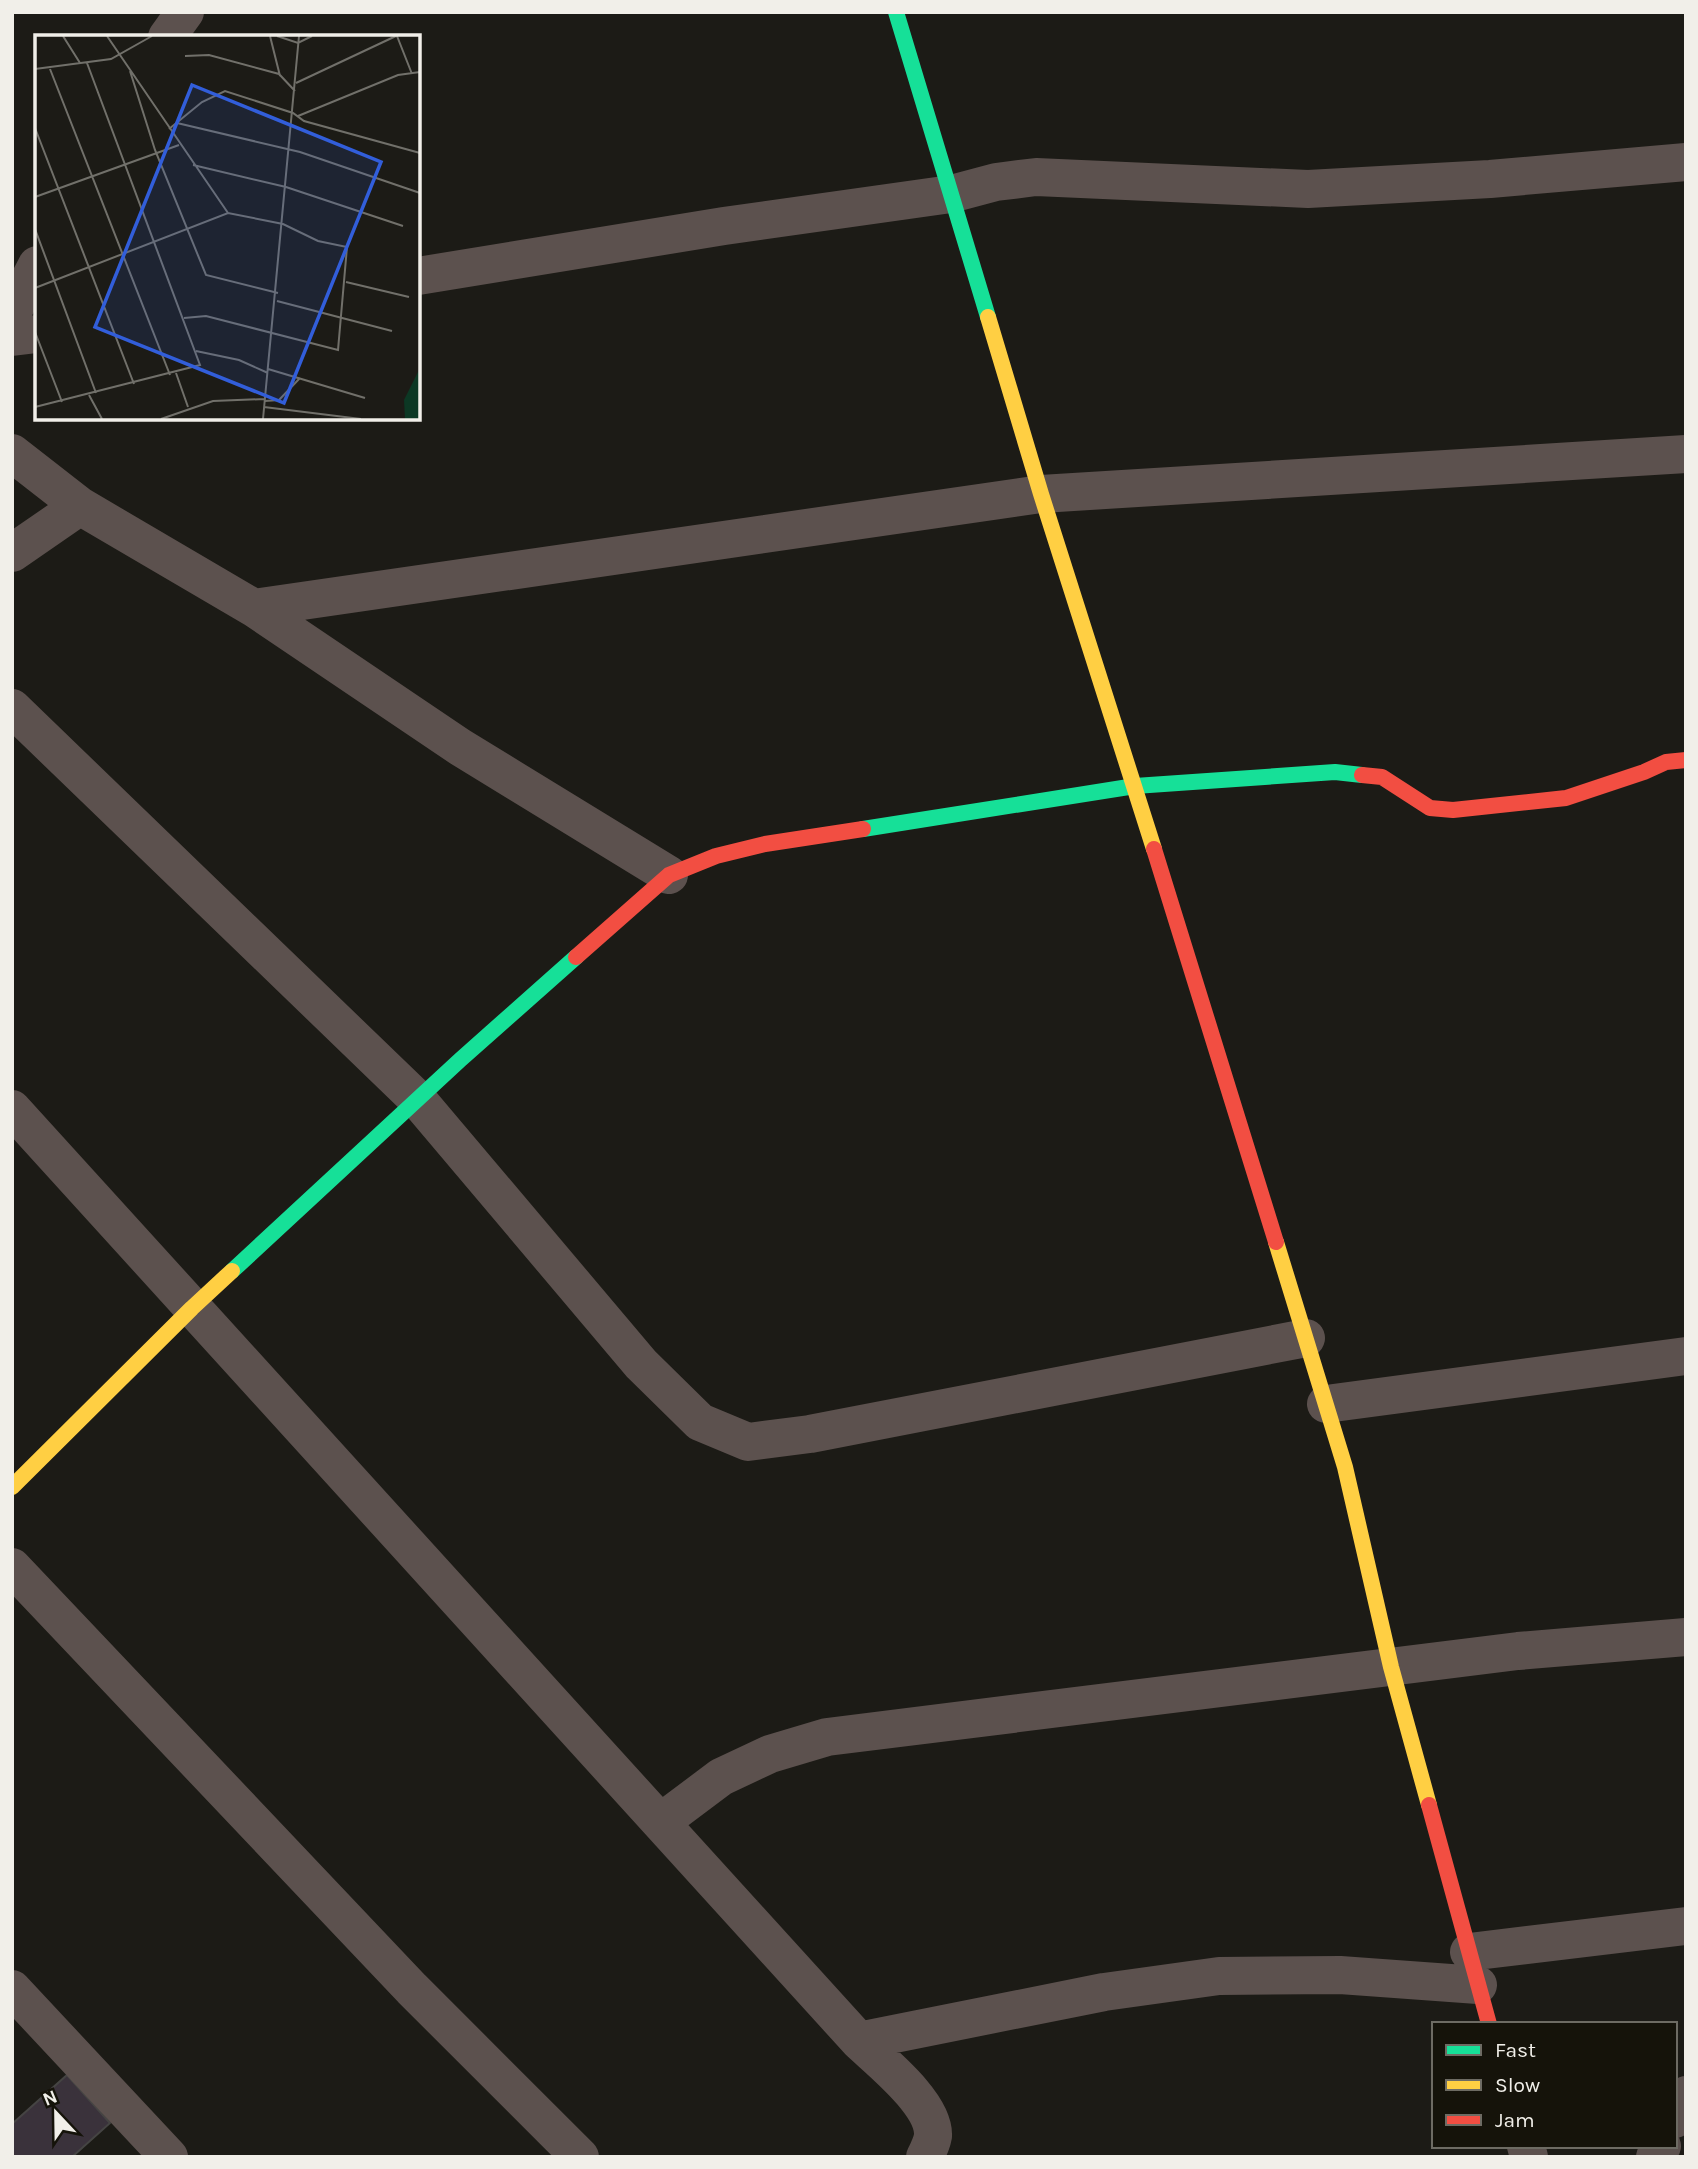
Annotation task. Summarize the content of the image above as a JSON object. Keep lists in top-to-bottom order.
{
  "legend": ["Fast", "Slow", "Jam"],
  "north": "top"
}
